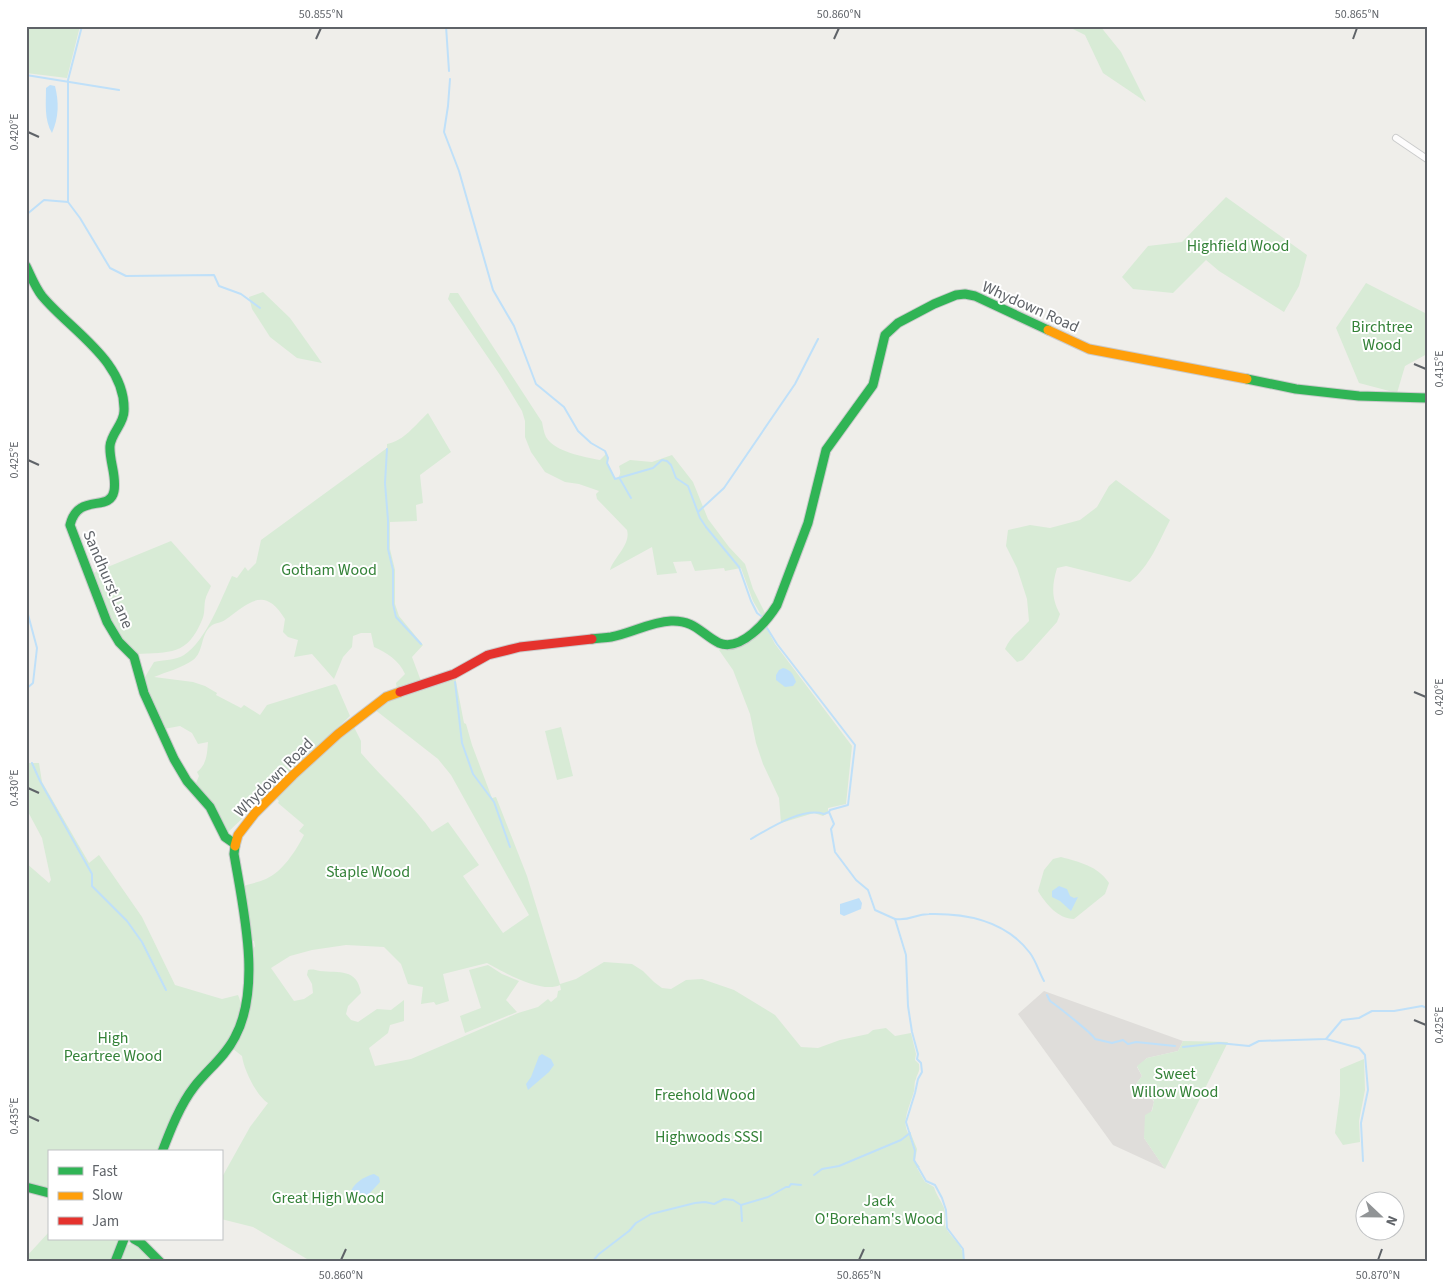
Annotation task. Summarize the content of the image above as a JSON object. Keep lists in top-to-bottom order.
{
  "streets": {
    "street": ["Whydown Road", "Sandhurst Lane"]
  },
  "crossings": [
    ["Whydown Road", "Sandhurst Lane"]
  ],
  "parks": [
    "Highfield Wood",
    "Birchtree Wood",
    "Gotham Wood",
    "Staple Wood",
    "High Peartree Wood",
    "Sweet Willow Wood",
    "Freehold Wood",
    "Highwoods SSSI",
    "Great High Wood",
    "Jack O'Boreham's Wood"
  ],
  "legend": ["Fast", "Slow", "Jam"],
  "north": "right",
  "coordinates": [
    "50.855°N",
    "50.860°N",
    "50.865°N",
    "0.420°E",
    "0.415°E",
    "0.425°E",
    "0.430°E",
    "0.435°E",
    "50.870°N"
  ]
}
